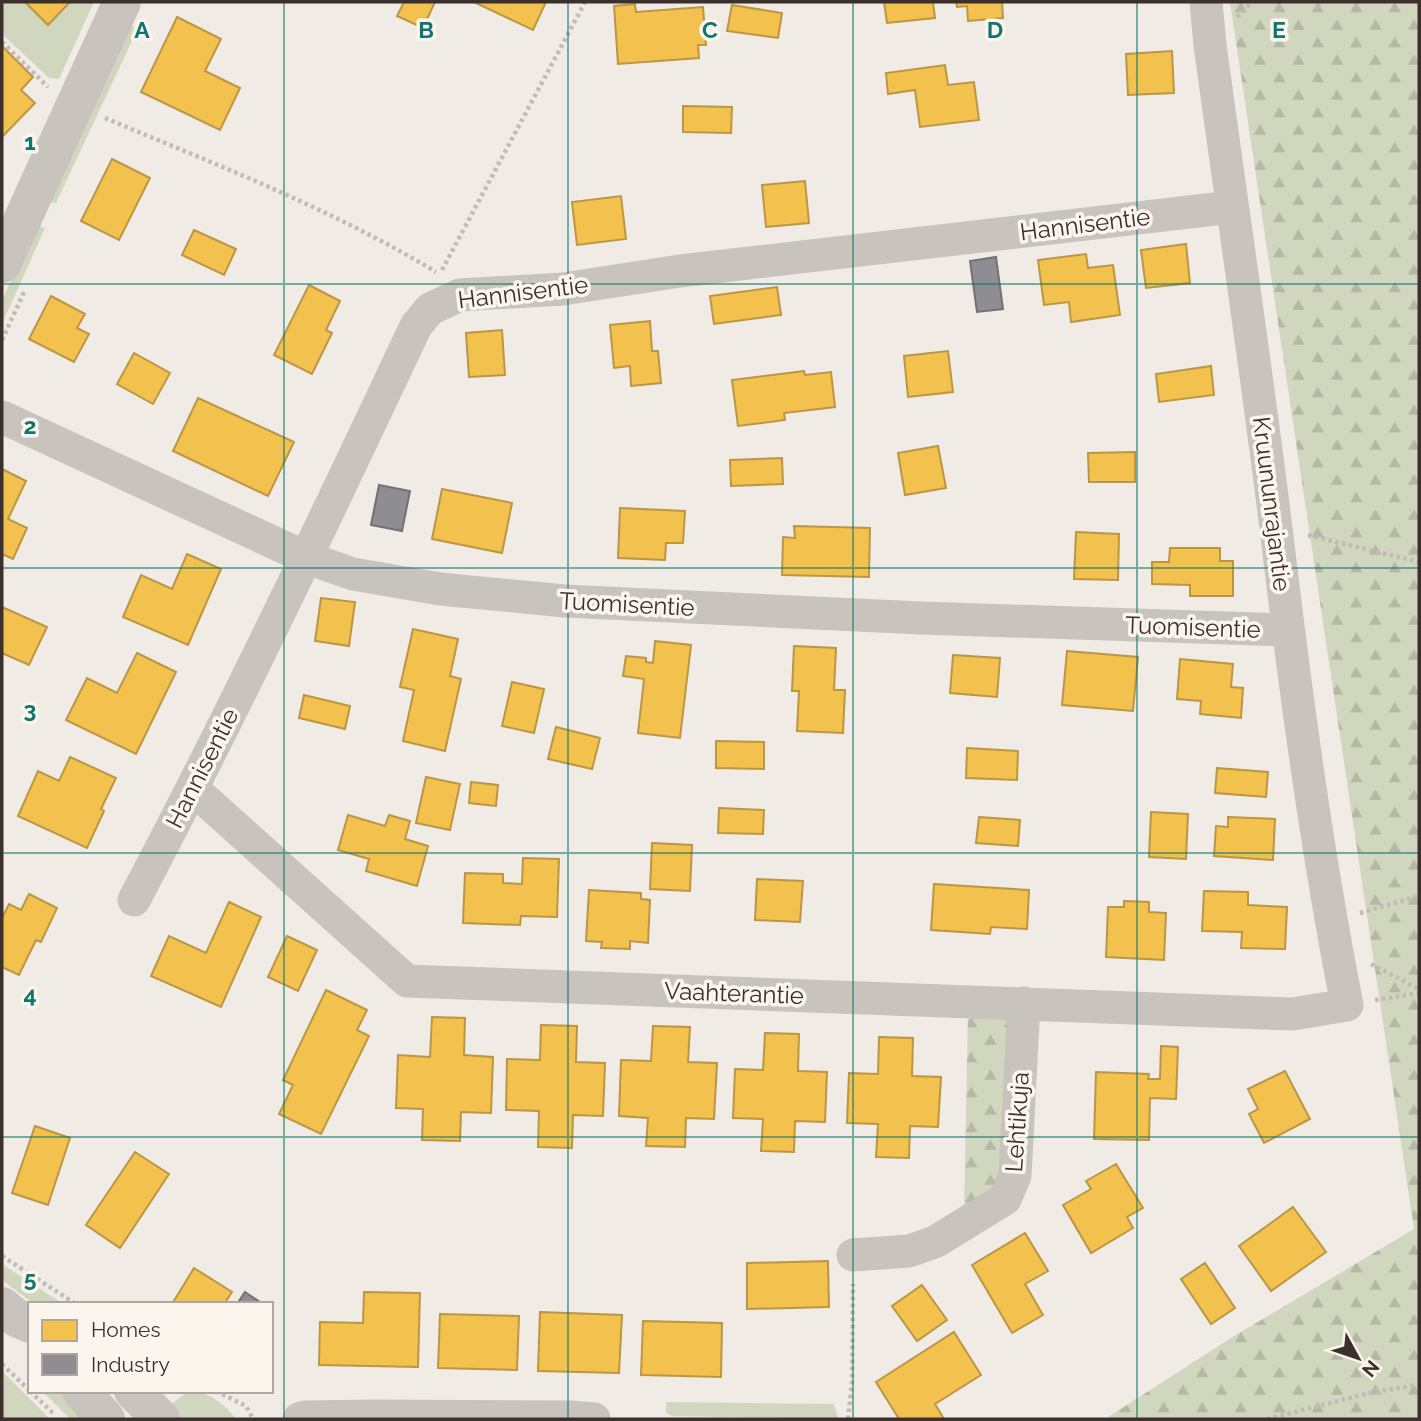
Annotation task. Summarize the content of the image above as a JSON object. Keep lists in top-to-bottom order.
{
  "streets": {
    "street": [
      "Hannisentie",
      "Kruununrajantie",
      "Tuomisentie",
      "Vaahterantie",
      "Lehtikuja"
    ]
  },
  "crossings": [
    ["Hannisentie", "Kruununrajantie"],
    ["Hannisentie", "Tuomisentie"],
    ["Hannisentie", "Vaahterantie"],
    ["Kruununrajantie", "Tuomisentie"],
    ["Kruununrajantie", "Vaahterantie"],
    ["Vaahterantie", "Lehtikuja"]
  ],
  "legend": ["Homes", "Industry"],
  "north": "bottom right",
  "grid": {
    "columns": [
      "A",
      "B",
      "C",
      "D",
      "E"
    ],
    "rows": [
      "1",
      "2",
      "3",
      "4",
      "5"
    ]
  }
}
